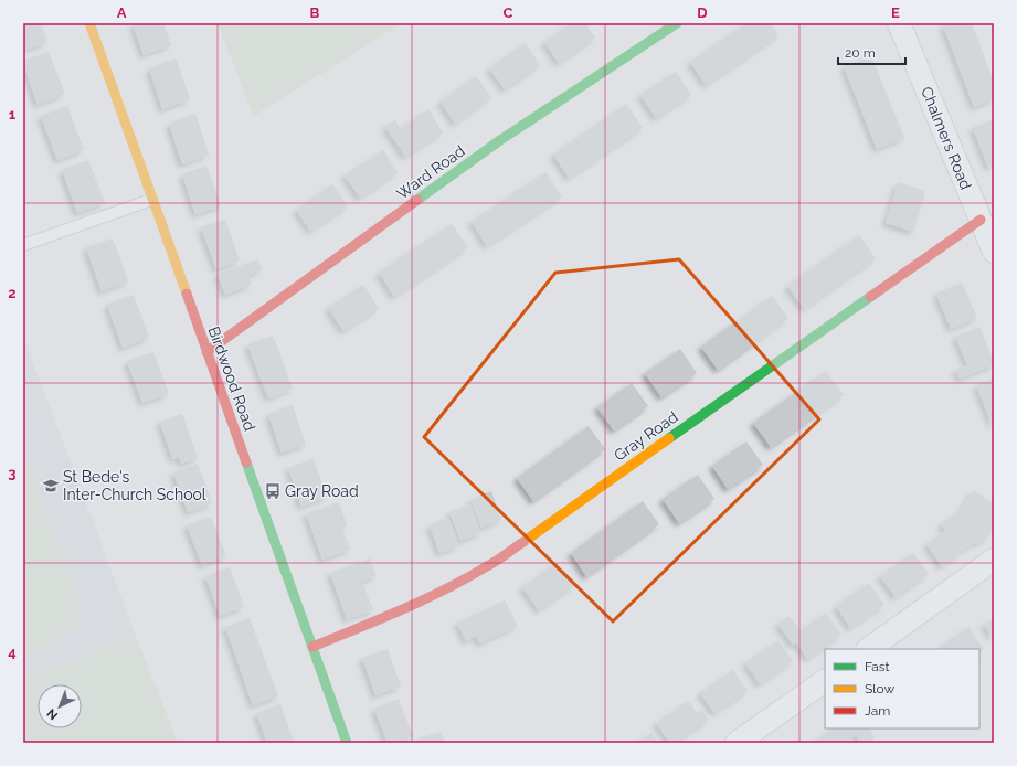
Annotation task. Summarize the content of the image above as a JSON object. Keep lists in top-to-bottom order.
{
  "streets": {
    "street": [
      "Chalmers Road",
      "Ward Road",
      "Birdwood Road",
      "Gray Road"
    ]
  },
  "crossings": [
    ["Chalmers Road", "Gray Road"],
    ["Ward Road", "Birdwood Road"],
    ["Birdwood Road", "Gray Road"]
  ],
  "places": {
    "school or university": ["St Bede's Inter-Church School"],
    "bus stop": ["Gray Road"]
  },
  "legend": ["Fast", "Slow", "Jam"],
  "scale_bar": "20 m",
  "north": "bottom left",
  "grid": {
    "columns": [
      "A",
      "B",
      "C",
      "D",
      "E"
    ],
    "rows": [
      "1",
      "2",
      "3",
      "4"
    ]
  }
}
